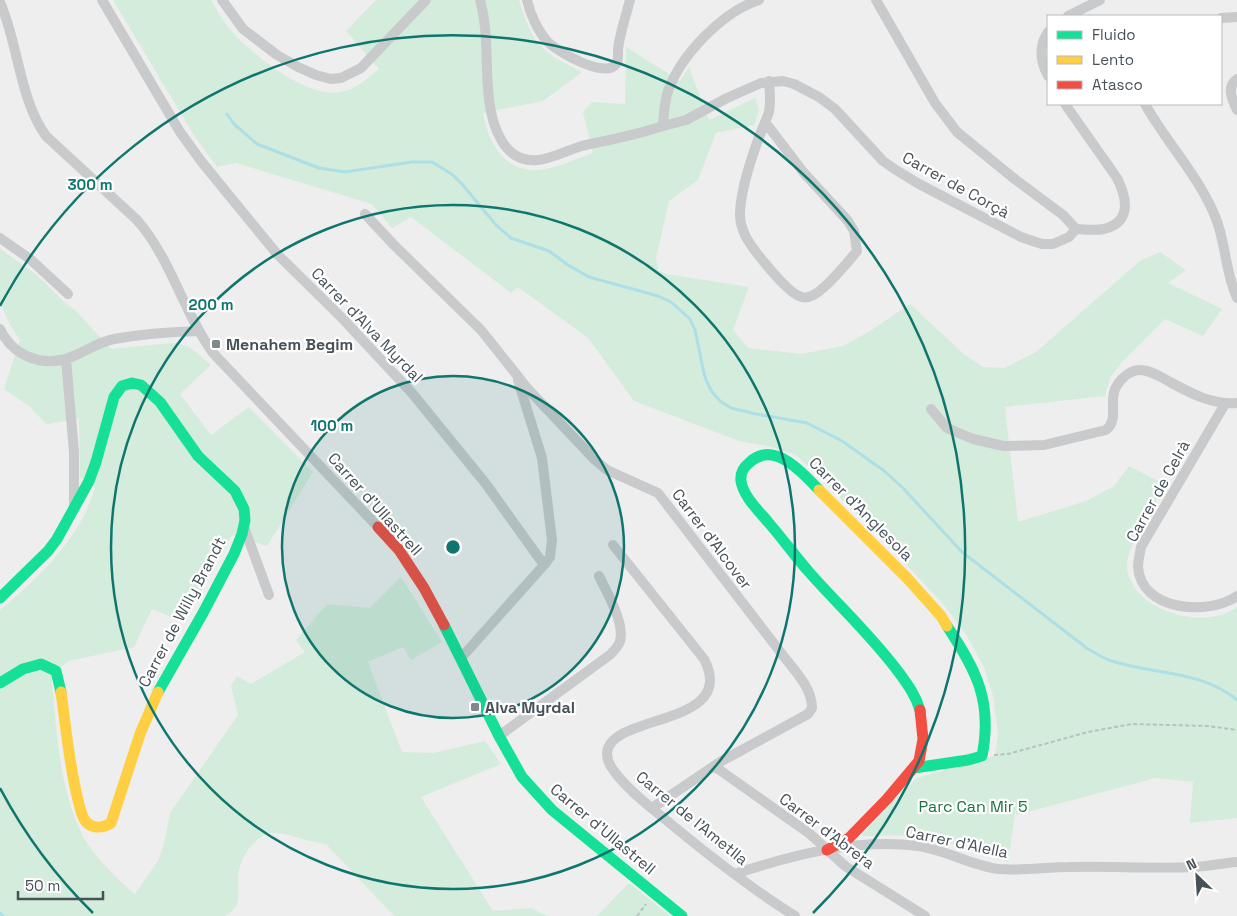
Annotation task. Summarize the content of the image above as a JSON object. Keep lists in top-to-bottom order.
{
  "streets": {
    "street": [
      "Carrer de Corçà",
      "Carrer d'Alva Myrdal",
      "Carrer de Celrà",
      "Carrer d'Ullastrell",
      "Carrer d'Anglesola",
      "Carrer d'Alcover",
      "Carrer de Willy Brandt",
      "Carrer de l'Ametlla",
      "Carrer d'Abrera",
      "Carrer d'Alella"
    ]
  },
  "crossings": [
    ["Carrer d'Anglesola", "Carrer d'Abrera"],
    ["Carrer d'Anglesola", "Carrer d'Alella"],
    ["Carrer d'Alcover", "Carrer de l'Ametlla"],
    ["Carrer d'Alcover", "Carrer d'Abrera"],
    ["Carrer de l'Ametlla", "Carrer d'Alella"],
    ["Carrer d'Abrera", "Carrer d'Alella"]
  ],
  "parks": ["Parc Can Mir 5"],
  "places": {
    "transit": ["Menahem Begim", "Alva Myrdal"]
  },
  "legend": ["Fluido", "Lento", "Atasco"],
  "scale_bar": "50 m",
  "north": "top left",
  "rings": ["300 m", "200 m", "100 m"]
}
